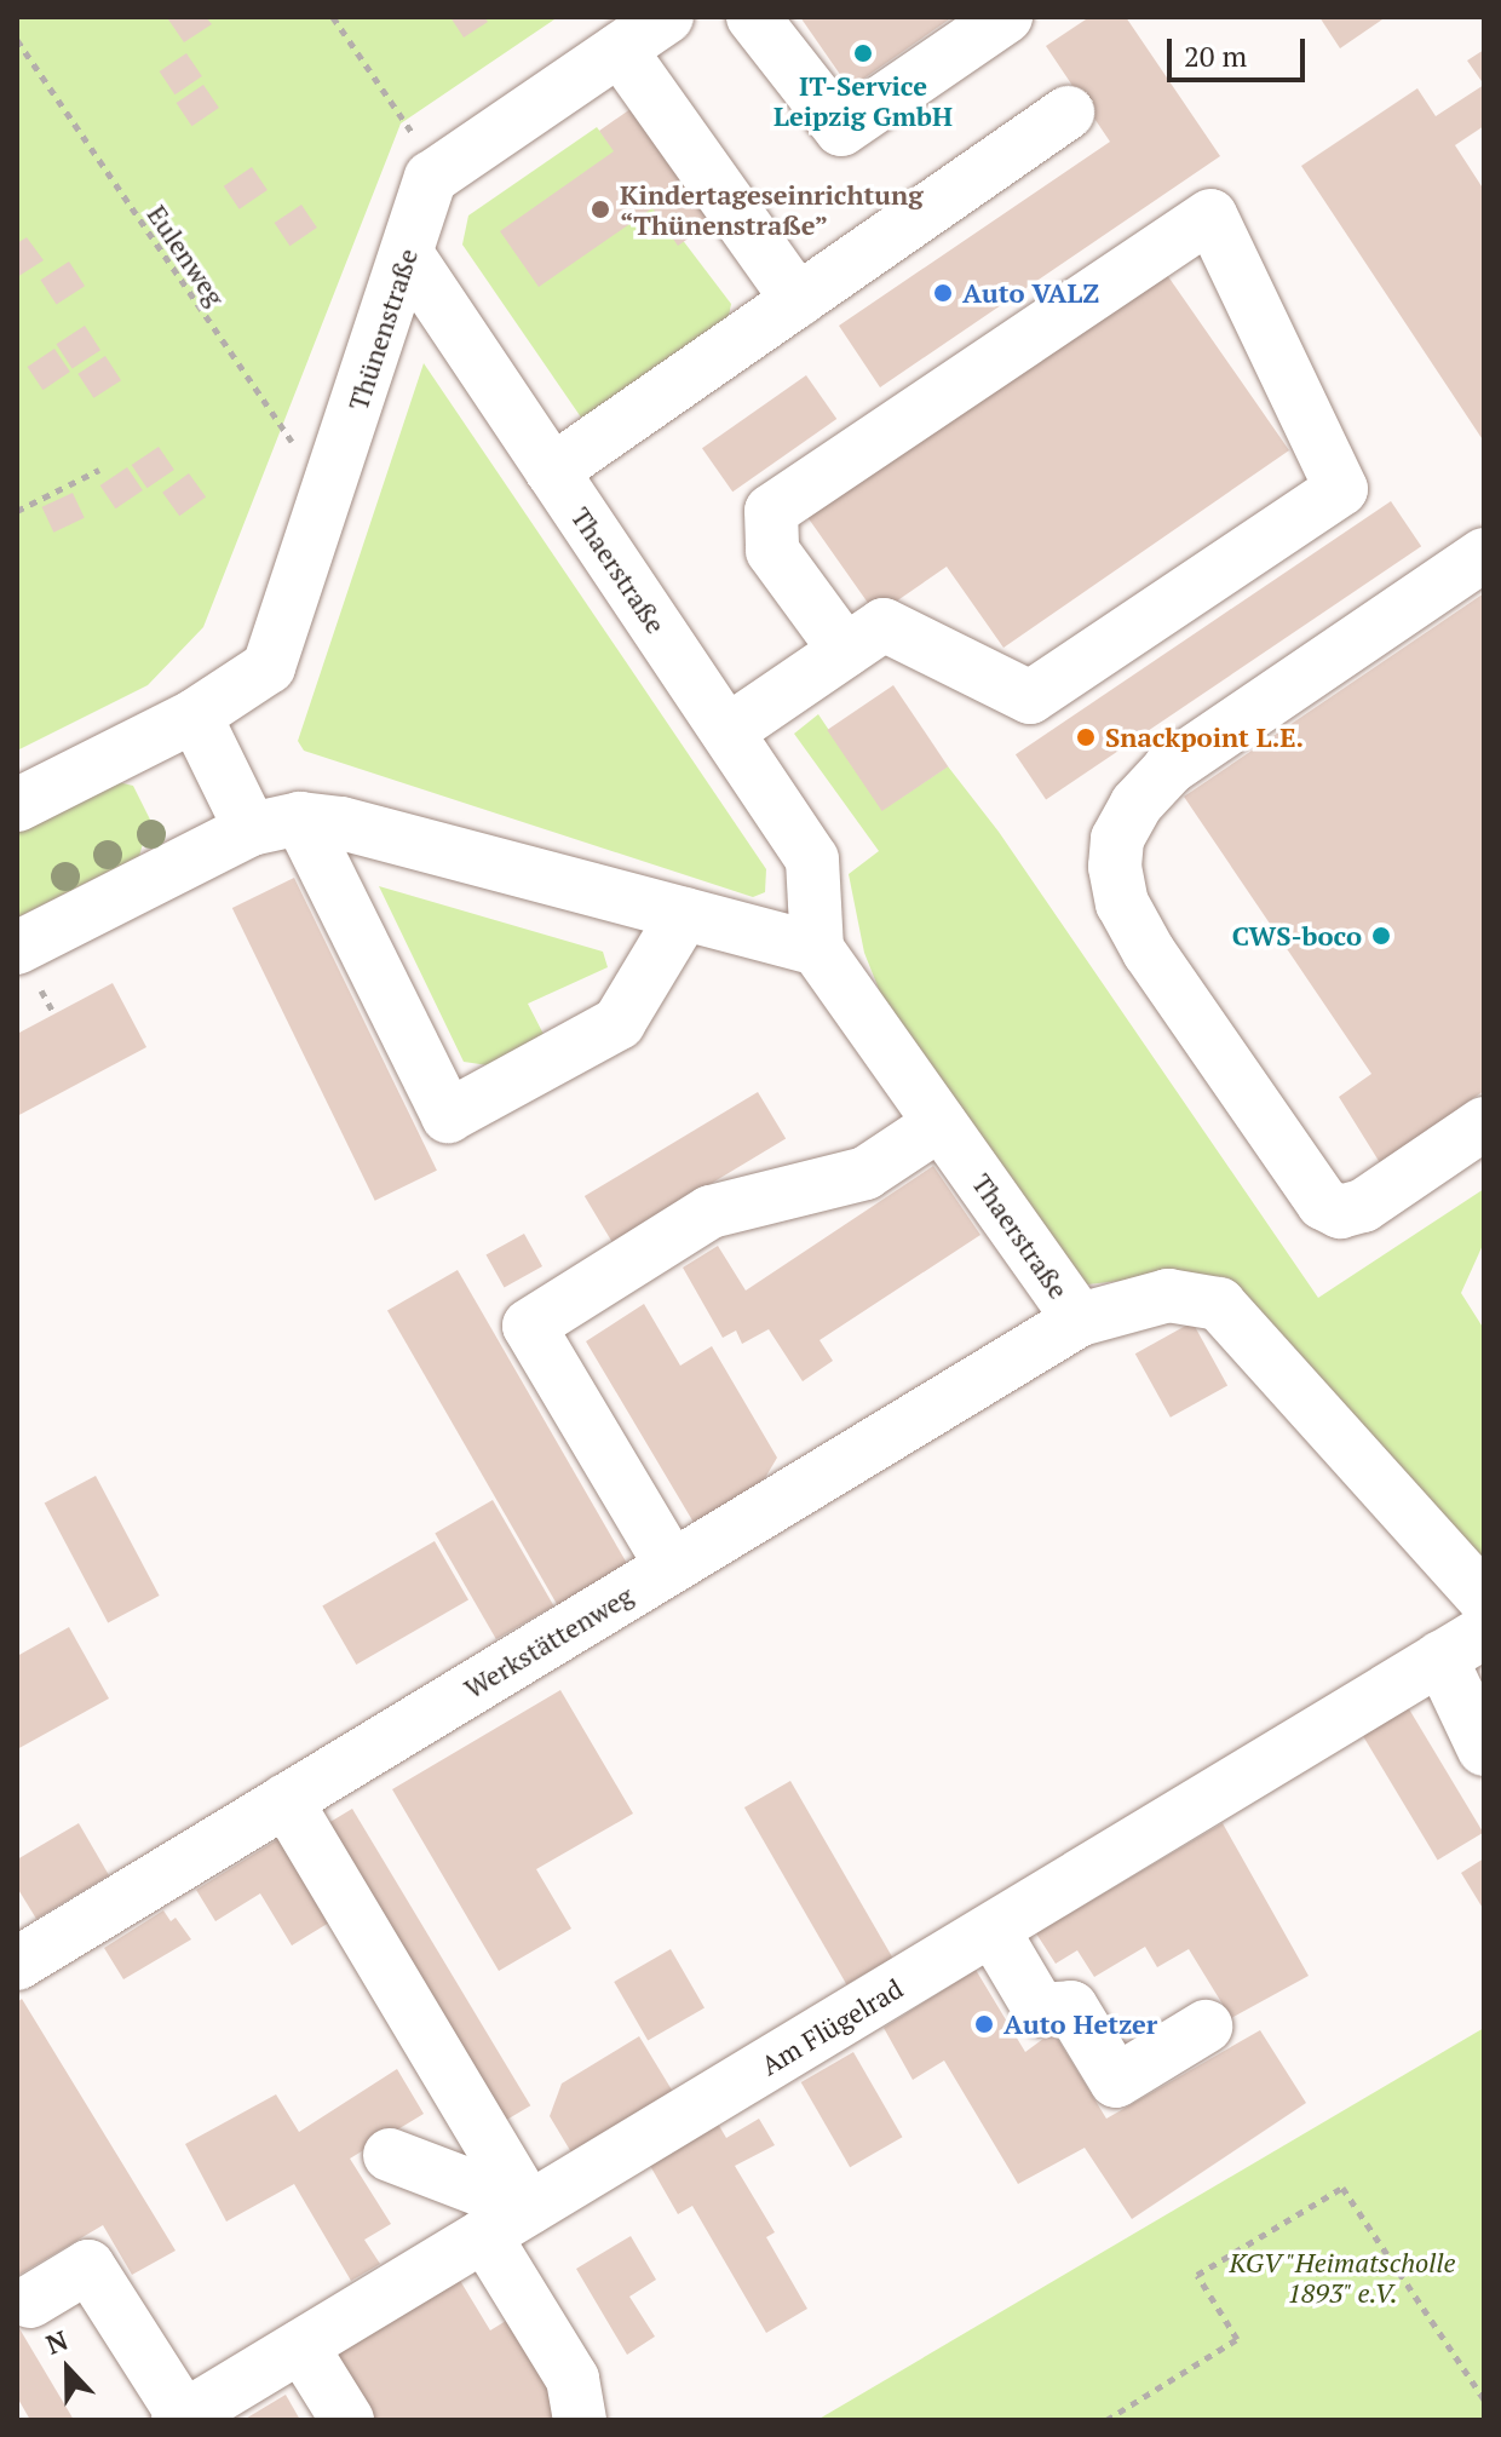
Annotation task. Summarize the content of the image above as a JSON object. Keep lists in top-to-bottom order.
{
  "streets": {
    "street": [
      "Thünenstraße",
      "Thaerstraße",
      "Werkstättenweg",
      "Am Flügelrad"
    ],
    "path": ["Eulenweg"]
  },
  "crossings": [
    ["Eulenweg", "Thünenstraße"],
    ["Thünenstraße", "Thaerstraße"],
    ["Thaerstraße", "Werkstättenweg"]
  ],
  "parks": ["KGV \"Heimatscholle 1893\" e.V."],
  "places": [
    "IT-Service Leipzig GmbH",
    "Kindertageseinrichtung “Thünenstraße”",
    "Auto VALZ",
    "Snackpoint L.E.",
    "CWS-boco",
    "Auto Hetzer"
  ],
  "scale_bar": "20 m",
  "north": "top"
}
